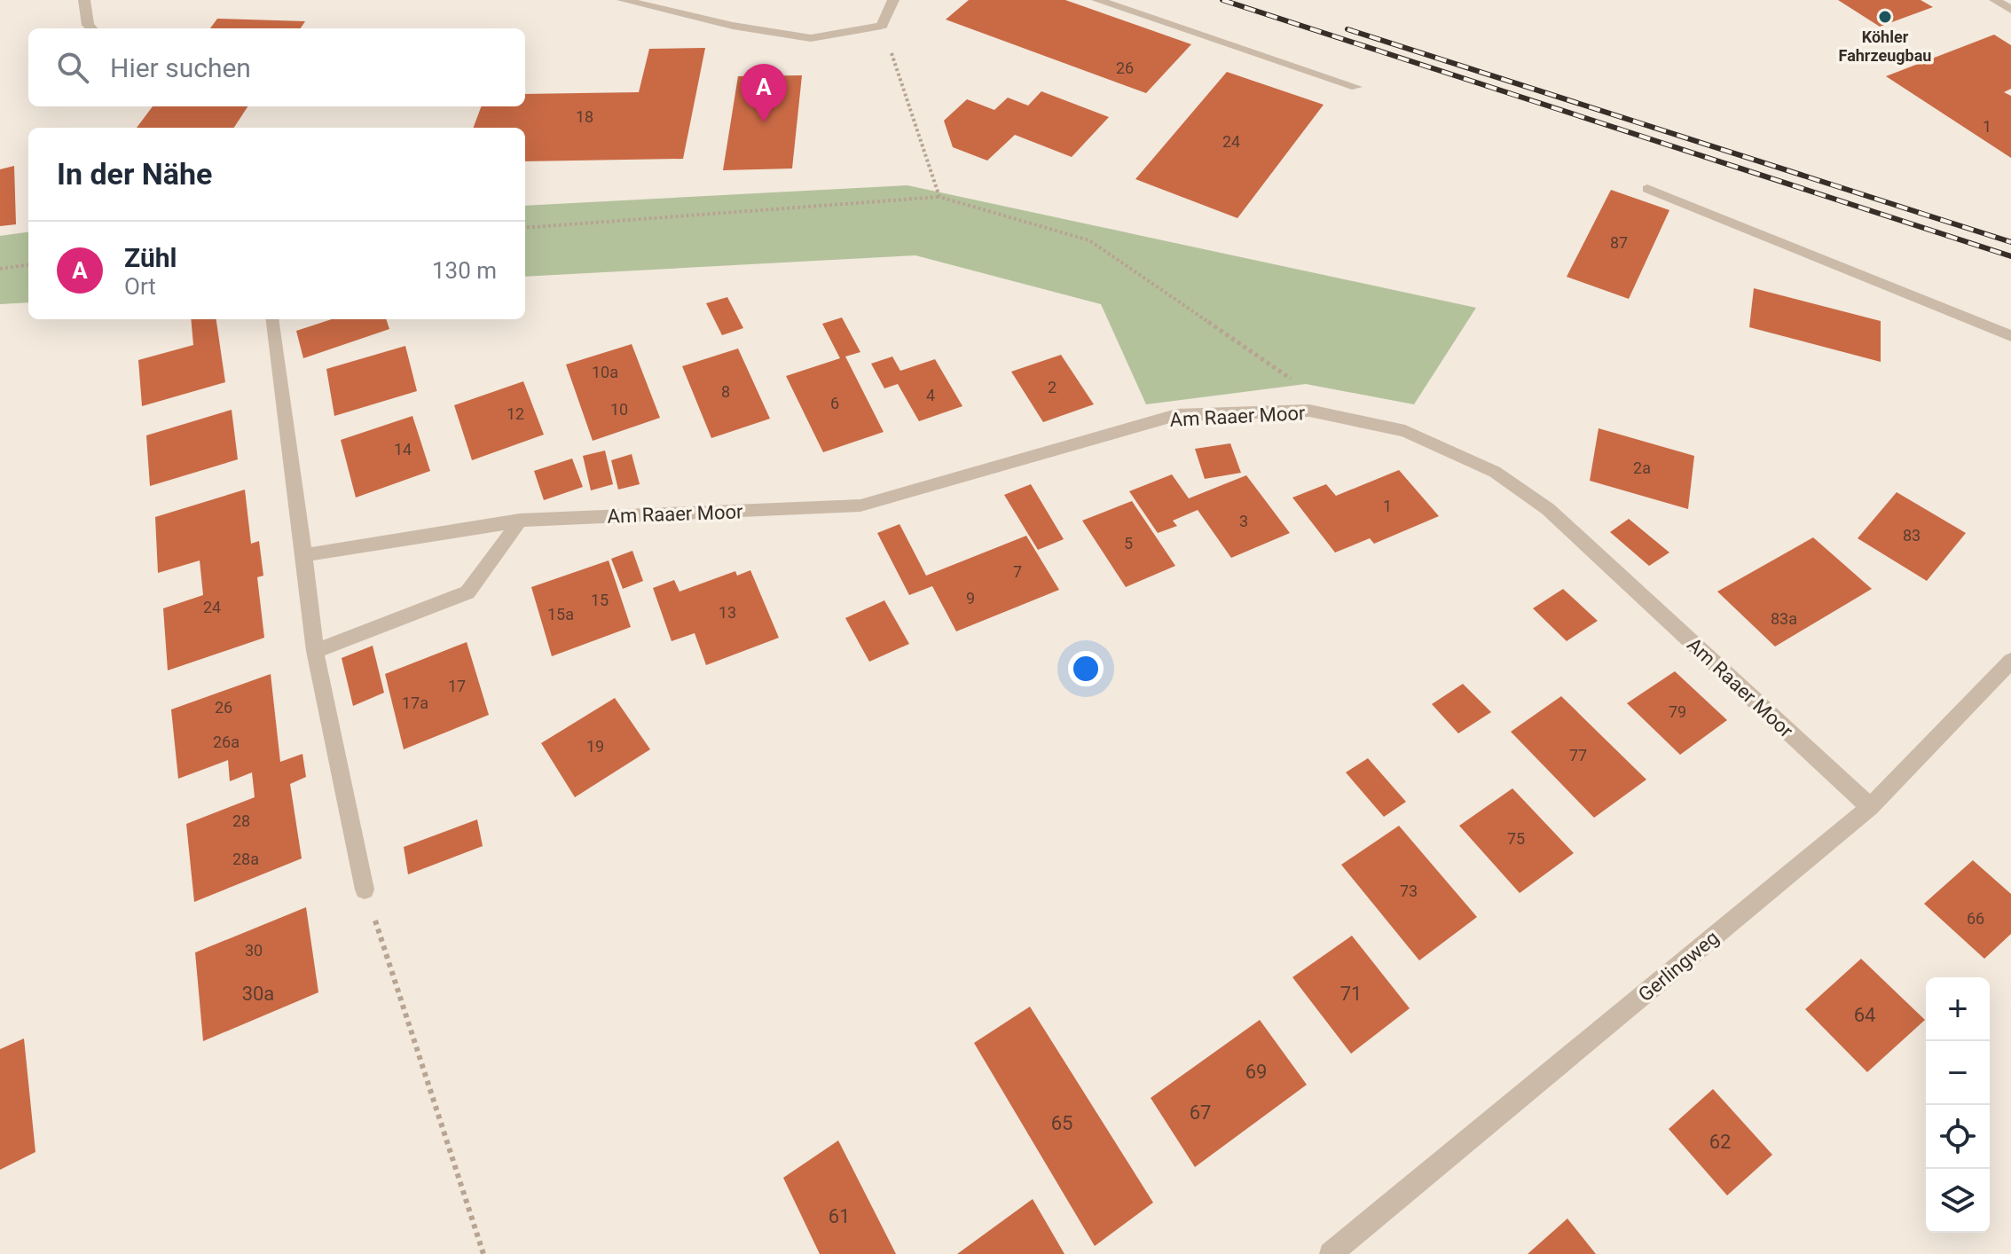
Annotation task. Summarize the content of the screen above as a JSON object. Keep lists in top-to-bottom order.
{
  "streets": {
    "street": ["Am Raaer Moor", "Gerlingweg"]
  },
  "crossings": [
    ["Am Raaer Moor", "Gerlingweg"]
  ],
  "places": ["Köhler Fahrzeugbau"],
  "house_numbers": [
    "26",
    "18",
    "1",
    "24",
    "87",
    "10a",
    "2",
    "8",
    "4",
    "6",
    "10",
    "12",
    "14",
    "2a",
    "1",
    "3",
    "83",
    "5",
    "7",
    "9",
    "15",
    "24",
    "13",
    "15a",
    "83a",
    "17",
    "17a",
    "26",
    "79",
    "26a",
    "19",
    "77",
    "28",
    "75",
    "28a",
    "73",
    "66",
    "30",
    "30a",
    "71",
    "64",
    "69",
    "67",
    "65",
    "62",
    "61"
  ],
  "page": {
    "search": "Hier suchen",
    "pins": "A",
    "heading": "In der Nähe",
    "list": [
      {
        "mark": "A",
        "name": "Zühl",
        "note": "Ort",
        "value": "130 m"
      }
    ],
    "map_buttons": ["+", "−"]
  }
}
